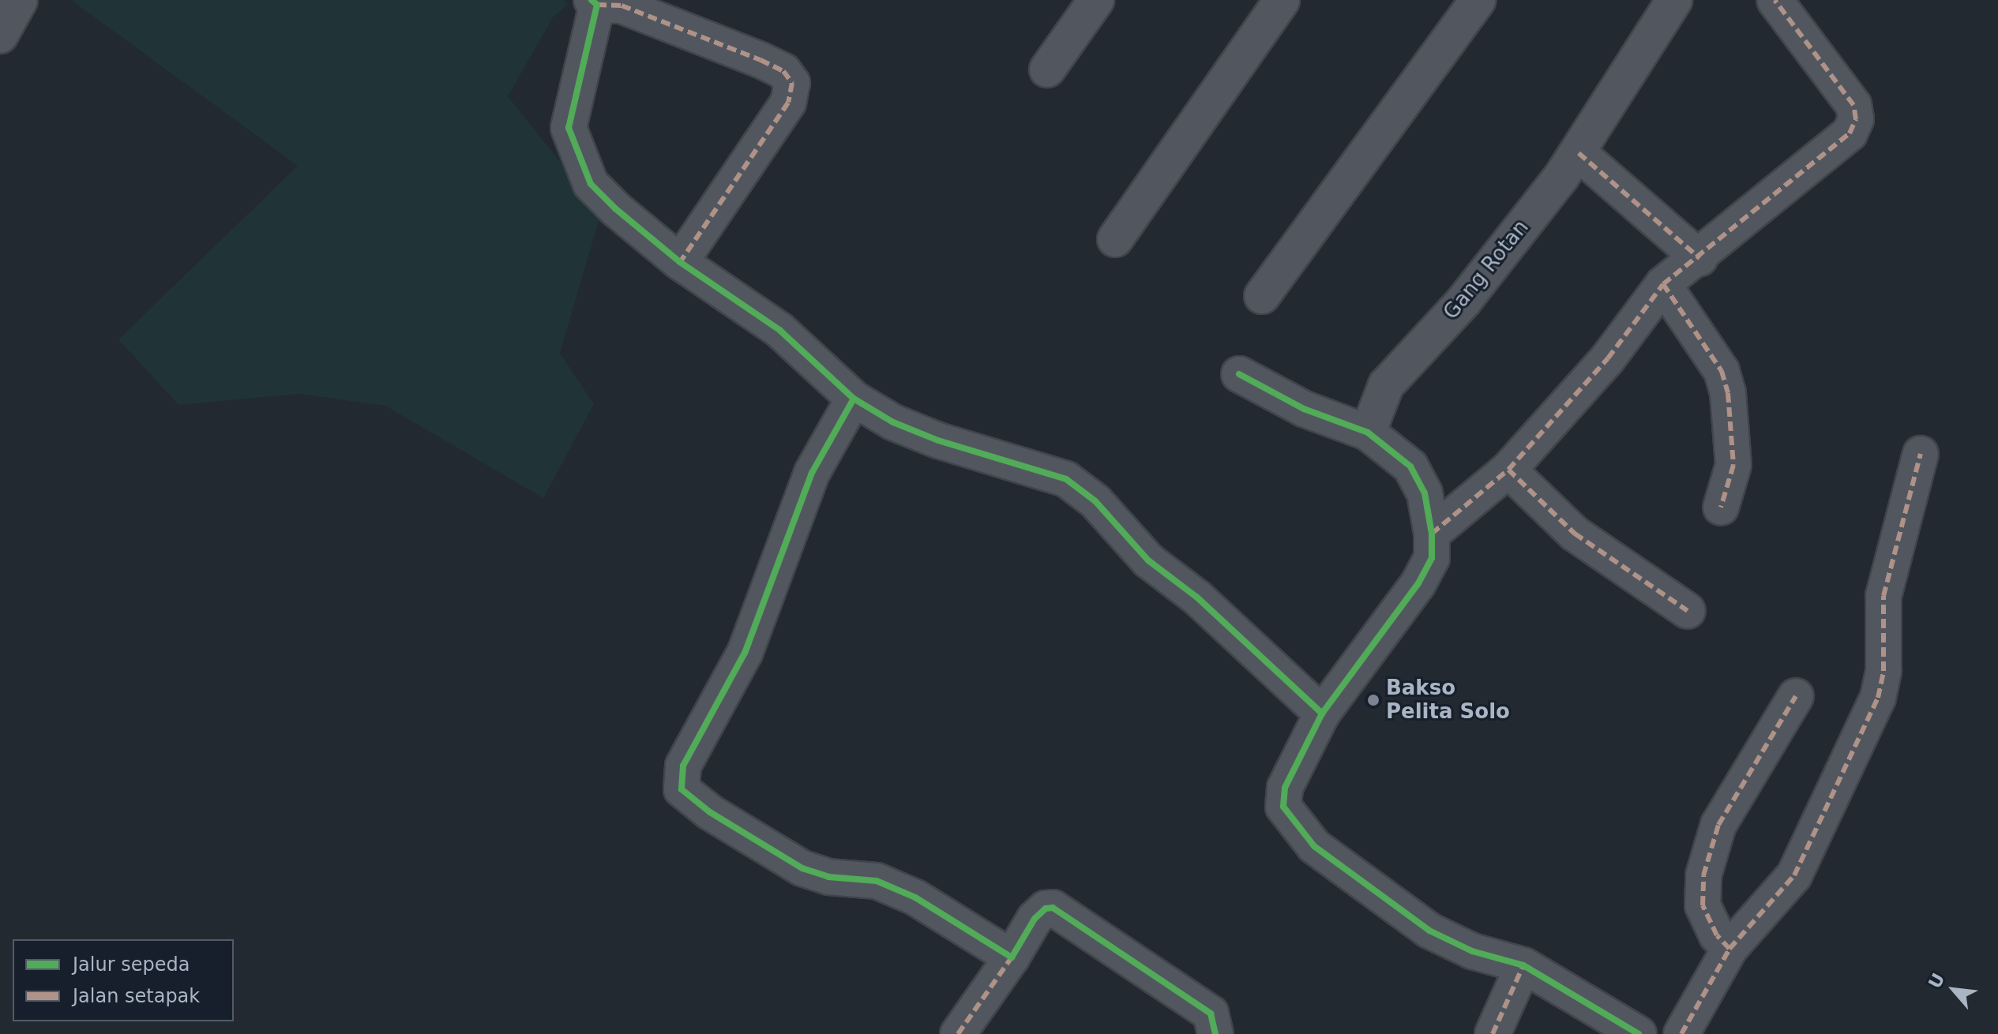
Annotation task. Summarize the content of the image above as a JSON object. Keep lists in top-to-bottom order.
{
  "streets": {
    "street": ["Gang Rotan"]
  },
  "places": ["Bakso Pelita Solo"],
  "legend": ["Jalur sepeda", "Jalan setapak"],
  "north": "top left"
}
